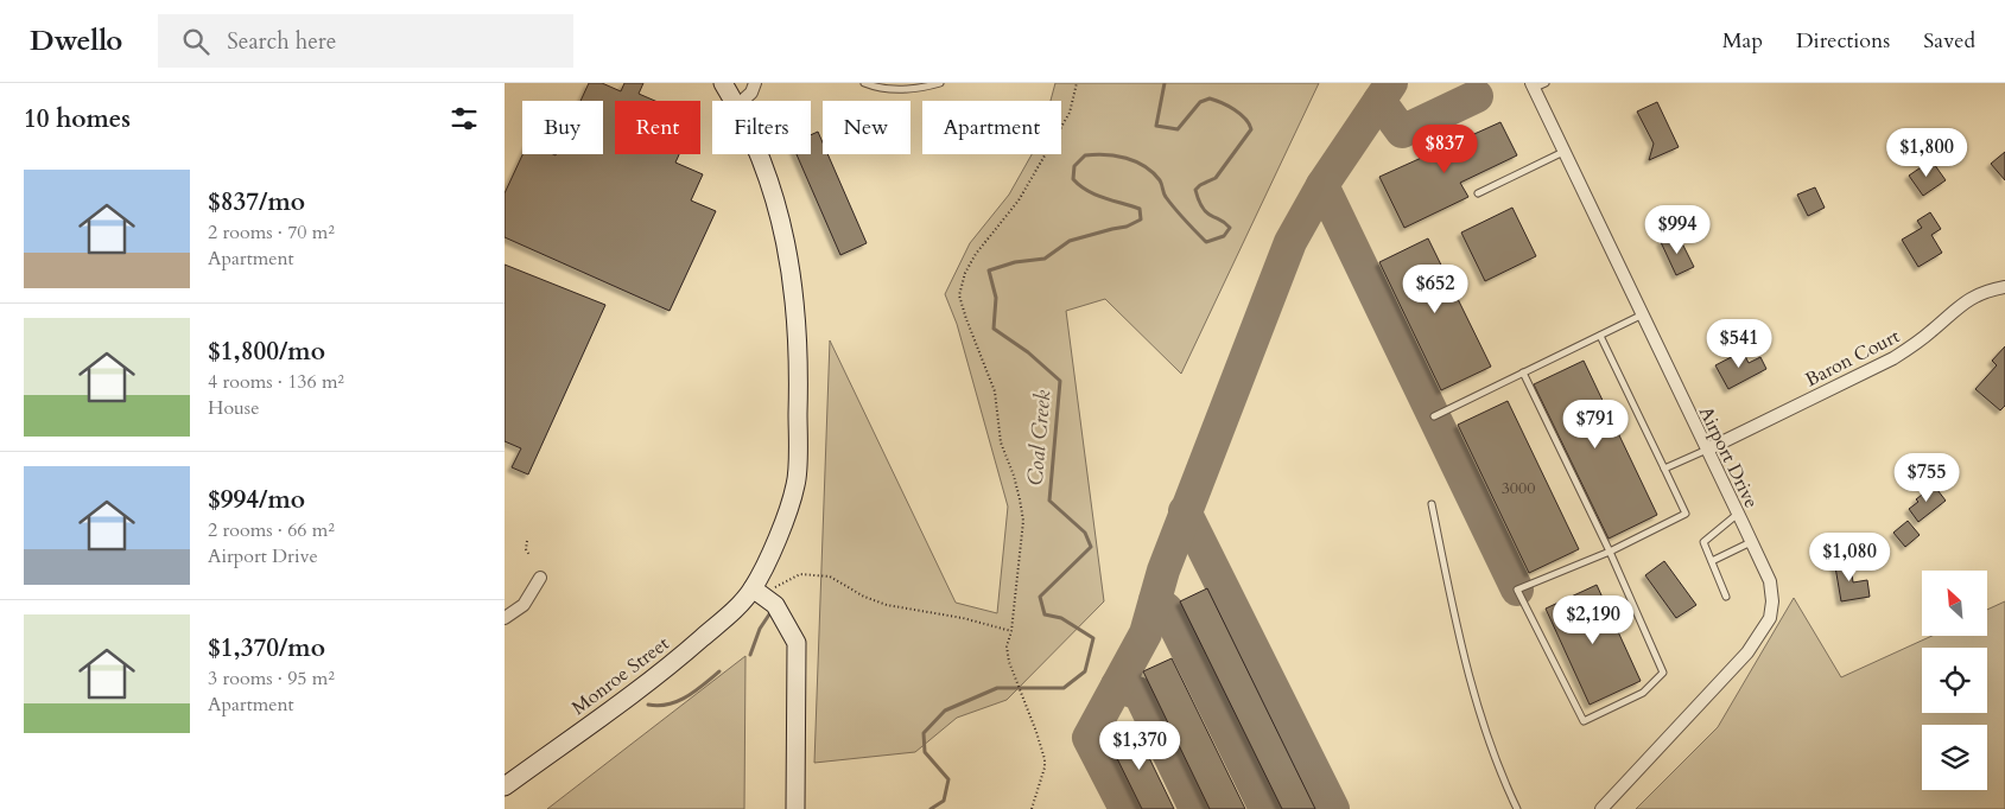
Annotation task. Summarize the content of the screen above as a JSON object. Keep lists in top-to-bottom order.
{
  "streets": {
    "main road": ["Monroe Street"],
    "street": ["Baron Court", "Airport Drive"]
  },
  "crossings": [
    ["Baron Court", "Airport Drive"]
  ],
  "water": ["Coal Creek"],
  "house_numbers": ["3000"],
  "north": "top left",
  "page": {
    "header": "Dwello",
    "search": "Search here",
    "nav": ["Map", "Directions", "Saved"],
    "heading": "10 homes",
    "chip": [
      "Buy",
      "Rent",
      "Filters",
      "New",
      "Apartment"
    ],
    "price": [
      "$837",
      "$1,800",
      "$994",
      "$652",
      "$541",
      "$791",
      "$755",
      "$1,080",
      "$2,190",
      "$1,370"
    ],
    "list": [
      {
        "name": "$837/mo",
        "note": "2 rooms · 70 m² · Apartment"
      },
      {
        "name": "$1,800/mo",
        "note": "4 rooms · 136 m² · House"
      },
      {
        "name": "$994/mo",
        "note": "2 rooms · 66 m² · Airport Drive"
      },
      {
        "name": "$1,370/mo",
        "note": "3 rooms · 95 m² · Apartment"
      }
    ]
  }
}
